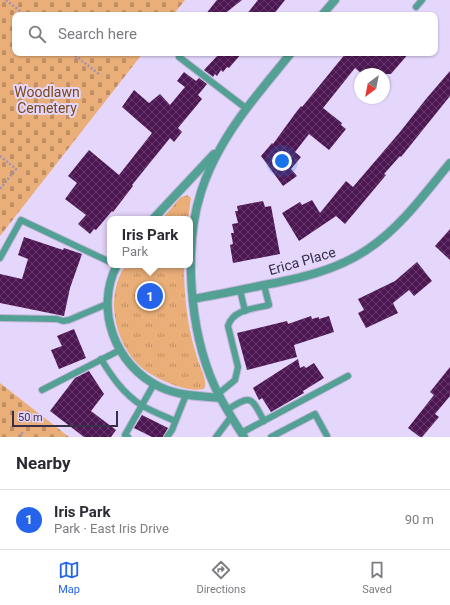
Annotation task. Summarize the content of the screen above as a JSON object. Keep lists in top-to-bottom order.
{
  "streets": {
    "street": ["Erica Place"]
  },
  "parks": ["Woodlawn Cemetery"],
  "scale_bar": "50 m",
  "north": "bottom left",
  "page": {
    "search": "Search here",
    "popup": ["Iris Park", "Park"],
    "pins": "1",
    "scale": "50 m",
    "heading": "Nearby",
    "list": [
      {
        "mark": "1",
        "name": "Iris Park",
        "note": "Park · East Iris Drive",
        "value": "90 m"
      }
    ],
    "nav": ["Map", "Directions", "Saved"]
  }
}
